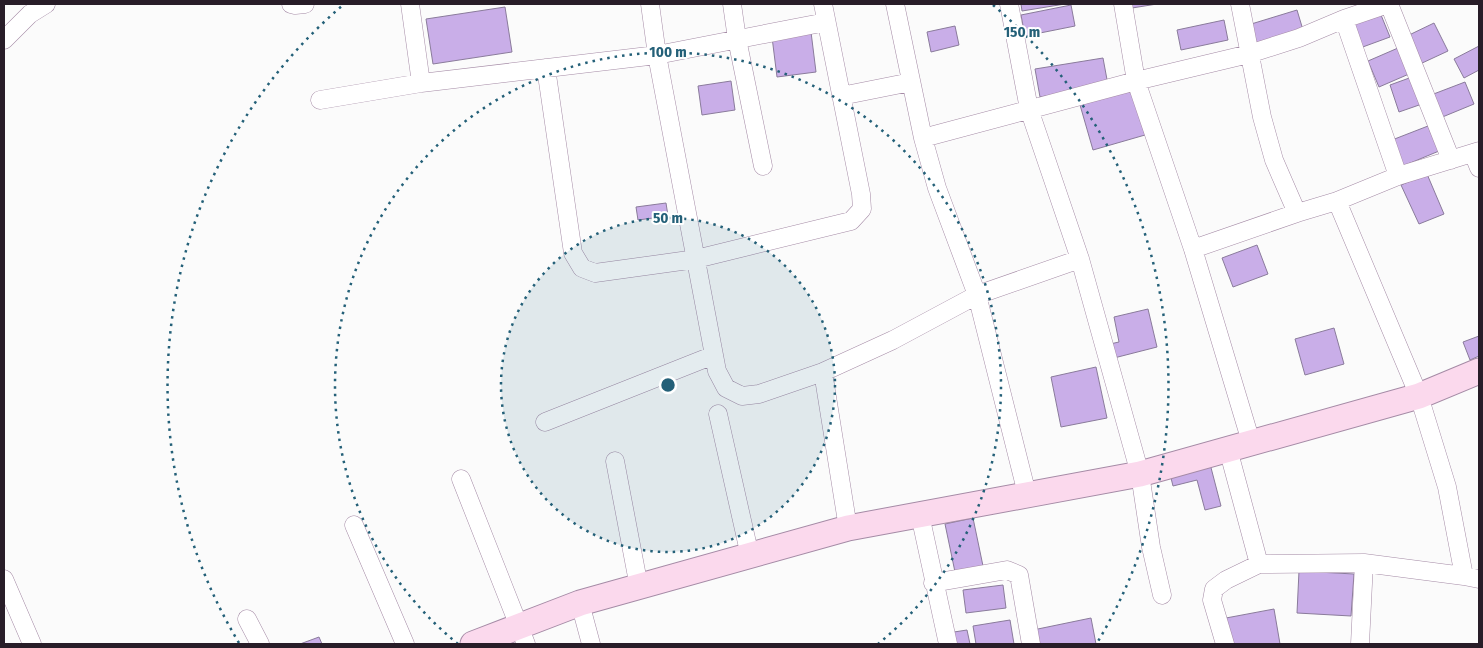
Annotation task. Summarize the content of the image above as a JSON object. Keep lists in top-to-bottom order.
{
  "rings": ["150 m", "100 m", "50 m"]
}
